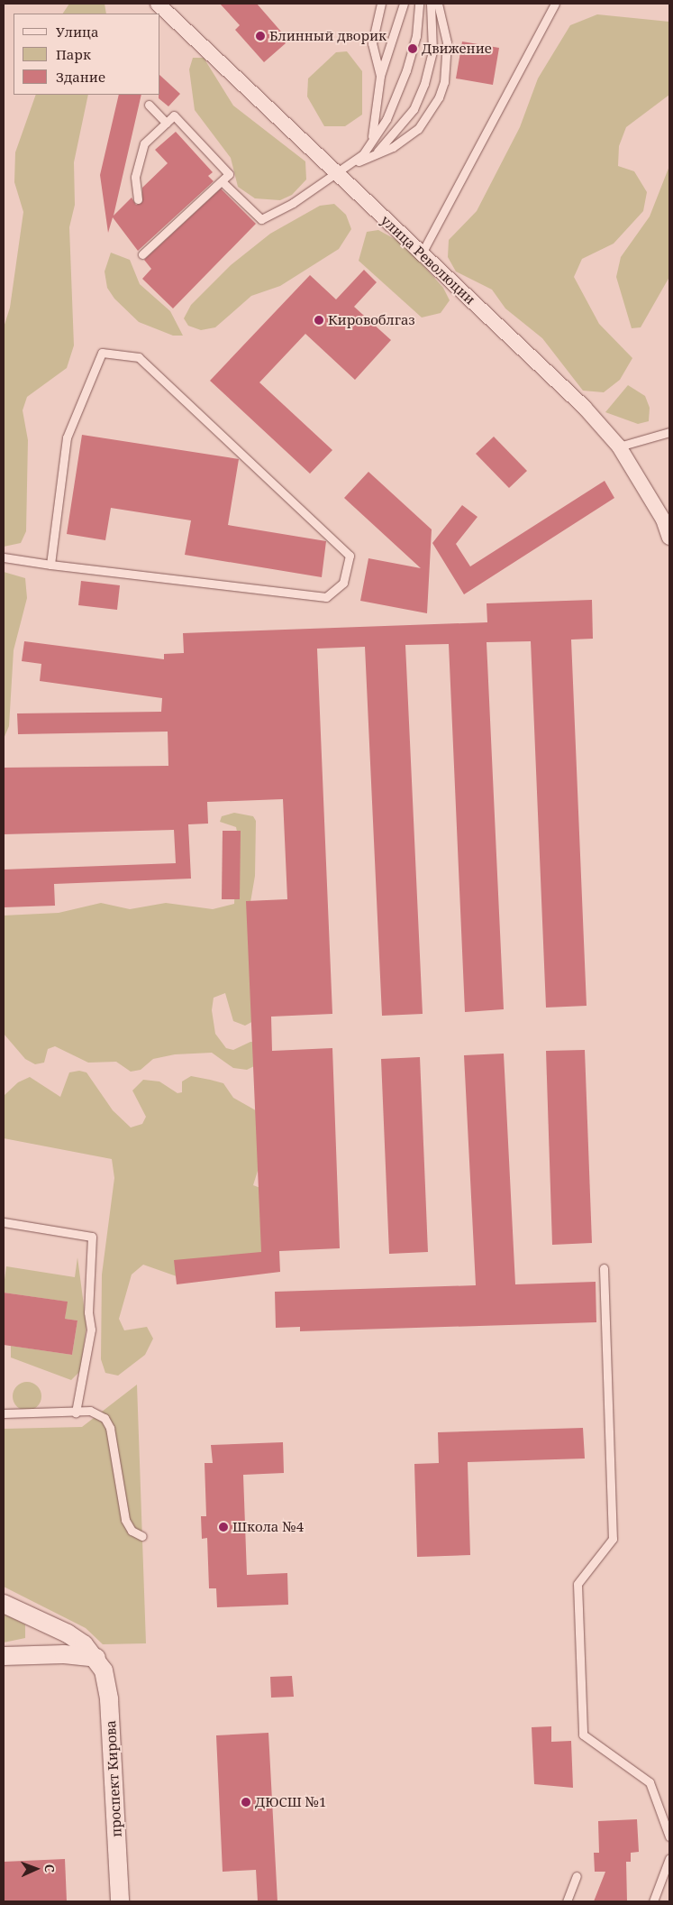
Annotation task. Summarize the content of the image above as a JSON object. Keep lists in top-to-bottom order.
{
  "streets": {
    "street": ["улица Революции", "проспект Кирова"]
  },
  "places": [
    "Блинный дворик",
    "Движение",
    "Кировоблгаз",
    "Школа №4",
    "ДЮСШ №1"
  ],
  "legend": ["Улица", "Парк", "Здание"],
  "north": "right"
}
